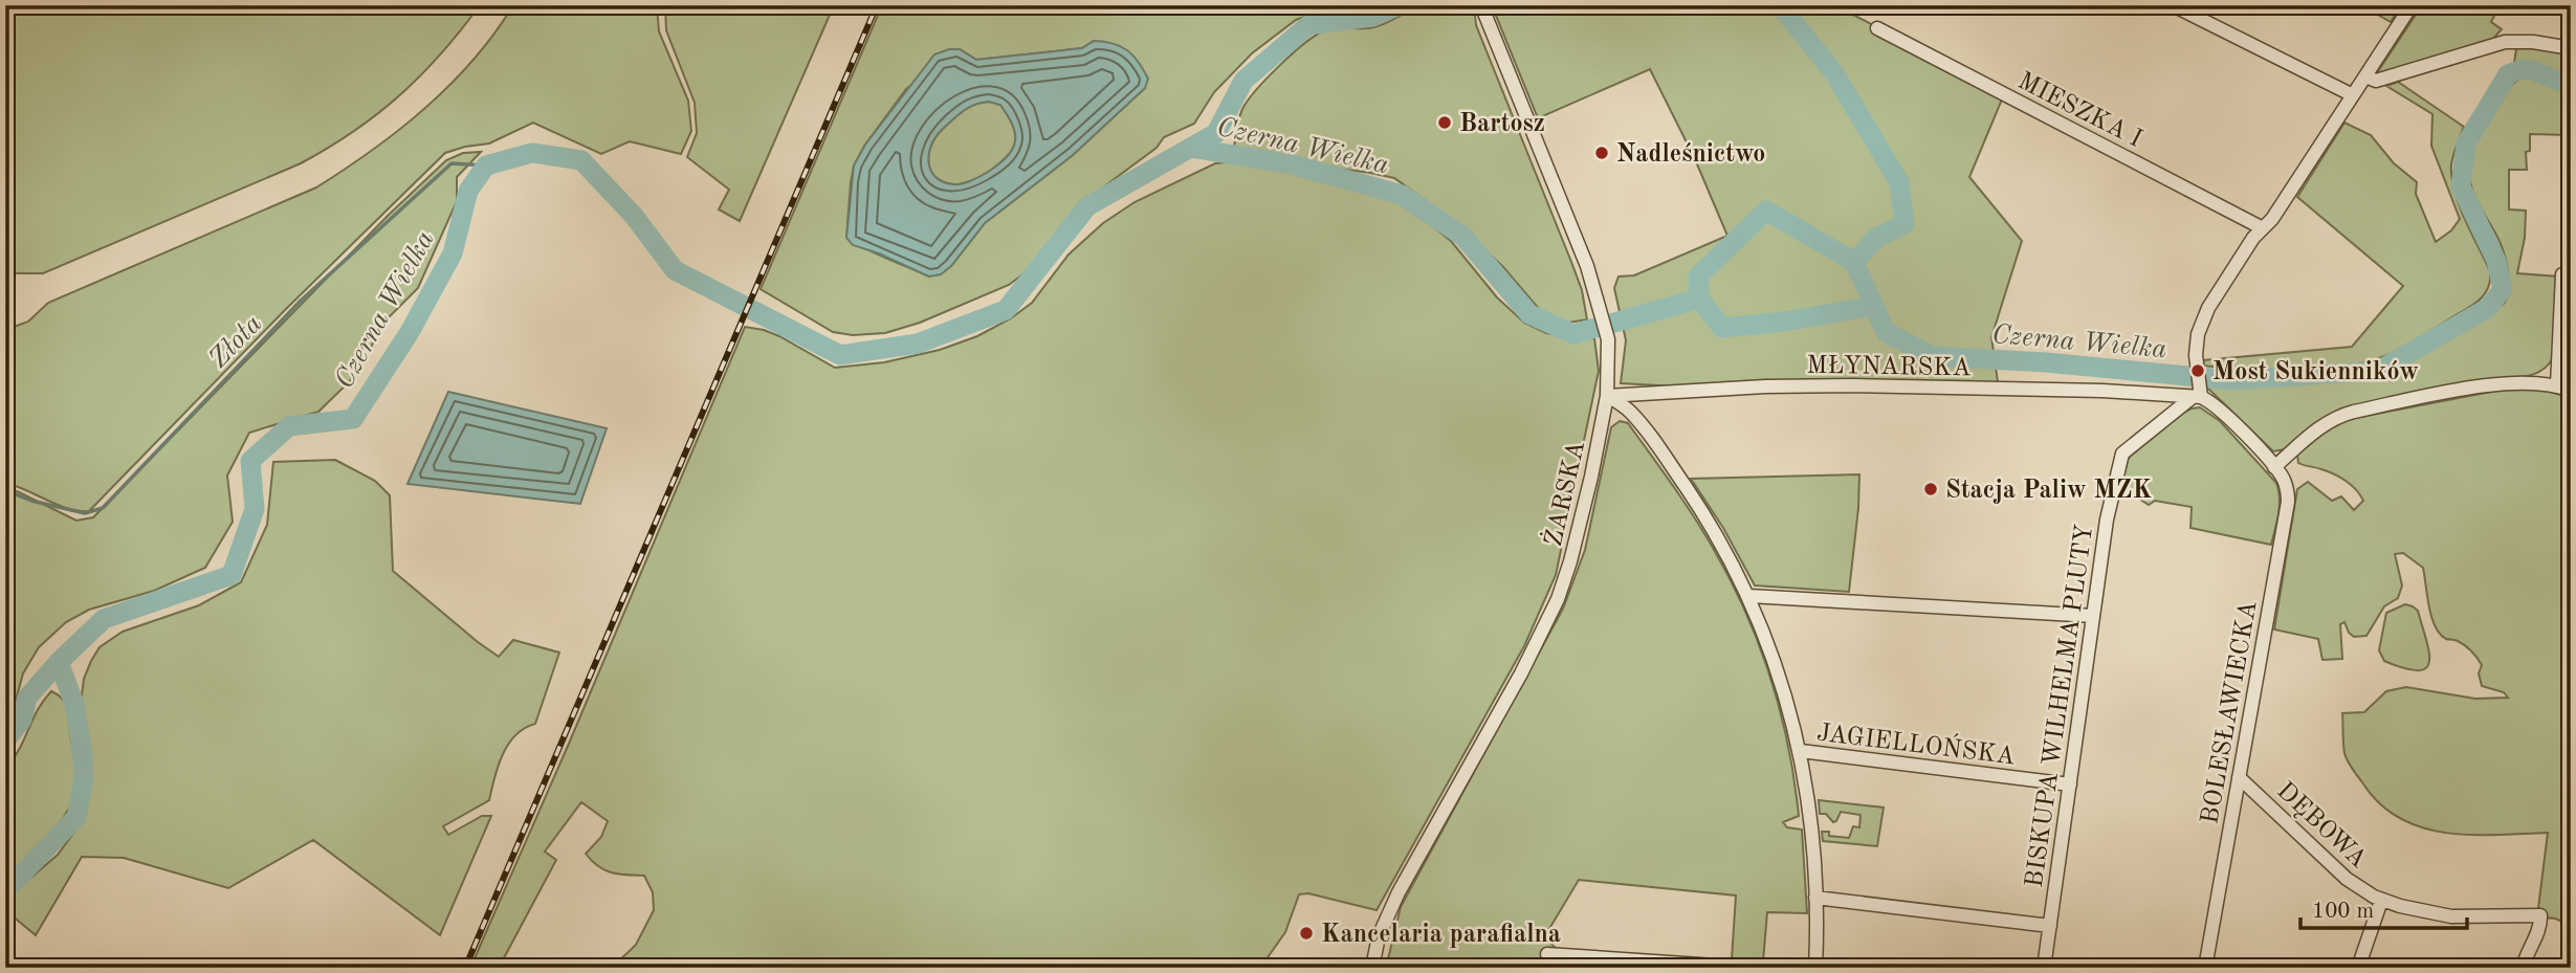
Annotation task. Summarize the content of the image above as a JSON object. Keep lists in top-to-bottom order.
{
  "streets": {
    "street": [
      "MIESZKA I",
      "MŁYNARSKA",
      "ŻARSKA",
      "BISKUPA WILHELMA PLUTY",
      "BOLESŁAWIECKA",
      "JAGIELLOŃSKA",
      "DĘBOWA"
    ]
  },
  "crossings": [
    ["MŁYNARSKA", "ŻARSKA"],
    ["MŁYNARSKA", "BISKUPA WILHELMA PLUTY"],
    ["BISKUPA WILHELMA PLUTY", "JAGIELLOŃSKA"],
    ["BOLESŁAWIECKA", "DĘBOWA"]
  ],
  "water": ["Czerna Wielka", "Złota"],
  "places": [
    "Bartosz",
    "Nadleśnictwo",
    "Most Sukienników",
    "Stacja Paliw MZK",
    "Kancelaria parafialna"
  ],
  "scale_bar": "100 m"
}
